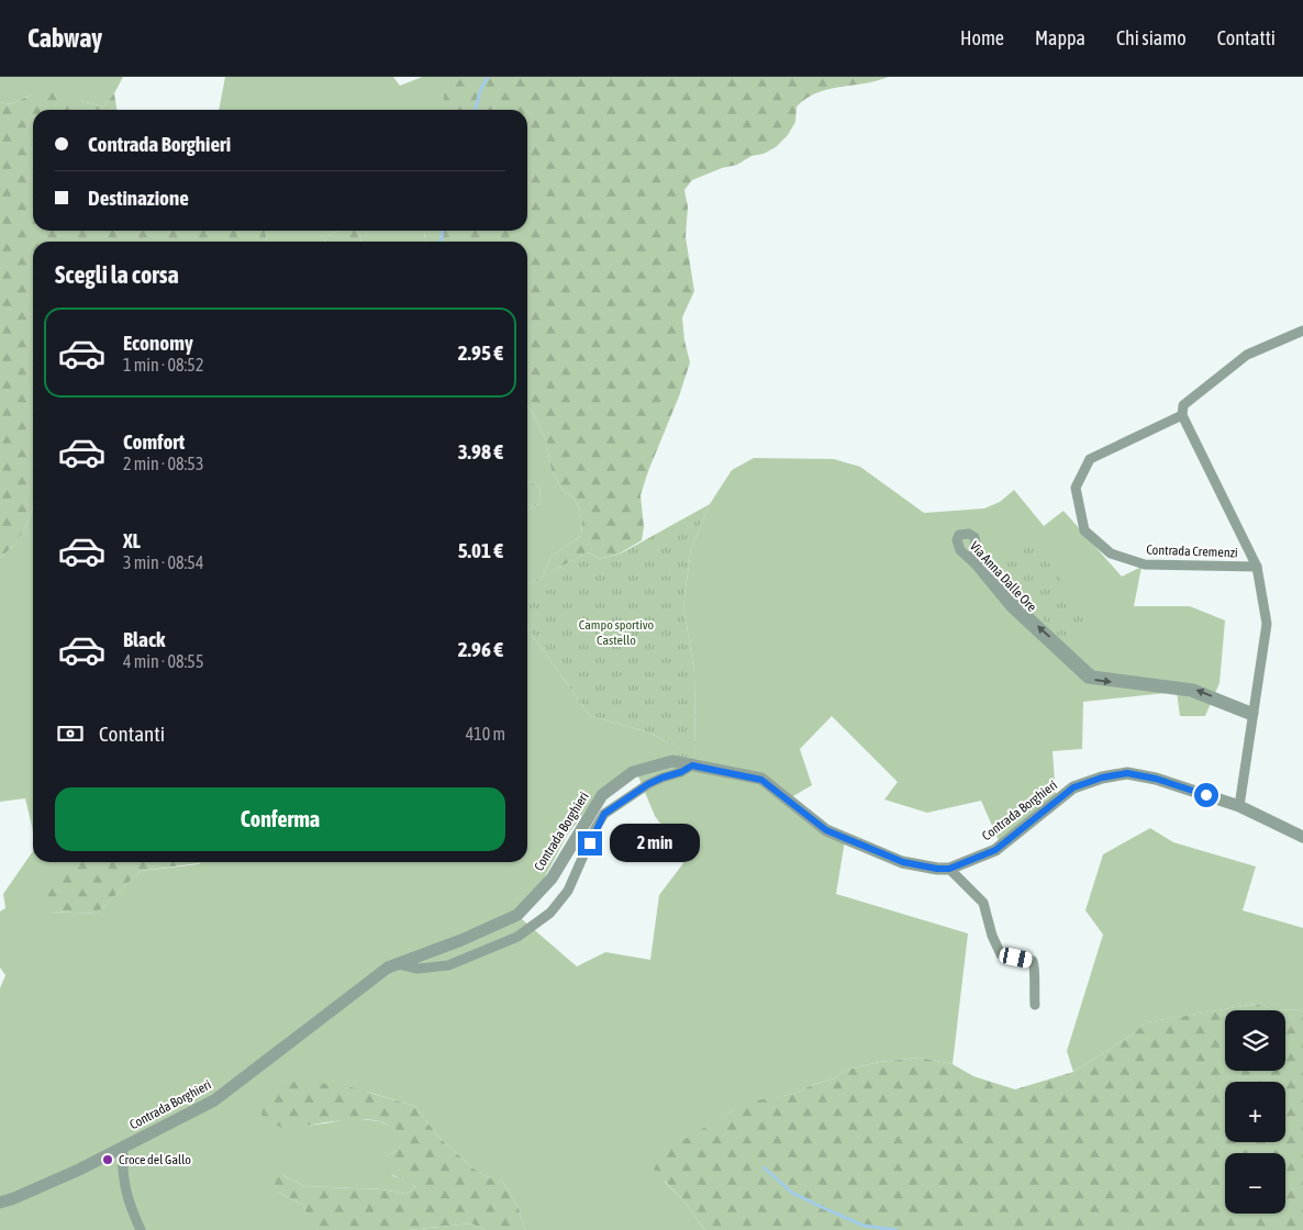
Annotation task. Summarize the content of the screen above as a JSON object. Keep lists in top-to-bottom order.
{
  "streets": {
    "street": ["Contrada Cremenzi", "Via Anna Dalle Ore", "Contrada Borghieri"]
  },
  "crossings": [
    ["Contrada Cremenzi", "Via Anna Dalle Ore"],
    ["Contrada Cremenzi", "Contrada Borghieri"]
  ],
  "parks": ["Campo sportivo Castello"],
  "places": ["Croce del Gallo"],
  "page": {
    "header": "Cabway",
    "nav": [
      "Home",
      "Mappa",
      "Chi siamo",
      "Contatti"
    ],
    "banner": ["Contrada Borghieri", "Destinazione"],
    "heading": "Scegli la corsa",
    "list": [
      {
        "name": "Economy",
        "note": "1 min · 08:52",
        "value": "2.95 €"
      },
      {
        "name": "Comfort",
        "note": "2 min · 08:53",
        "value": "3.98 €"
      },
      {
        "name": "XL",
        "note": "3 min · 08:54",
        "value": "5.01 €"
      },
      {
        "name": "Black",
        "note": "4 min · 08:55",
        "value": "2.96 €"
      }
    ],
    "pay": ["Contanti", "410 m"],
    "buttons": "Conferma",
    "bubble": "2 min",
    "map_buttons": ["+", "−"]
  }
}
